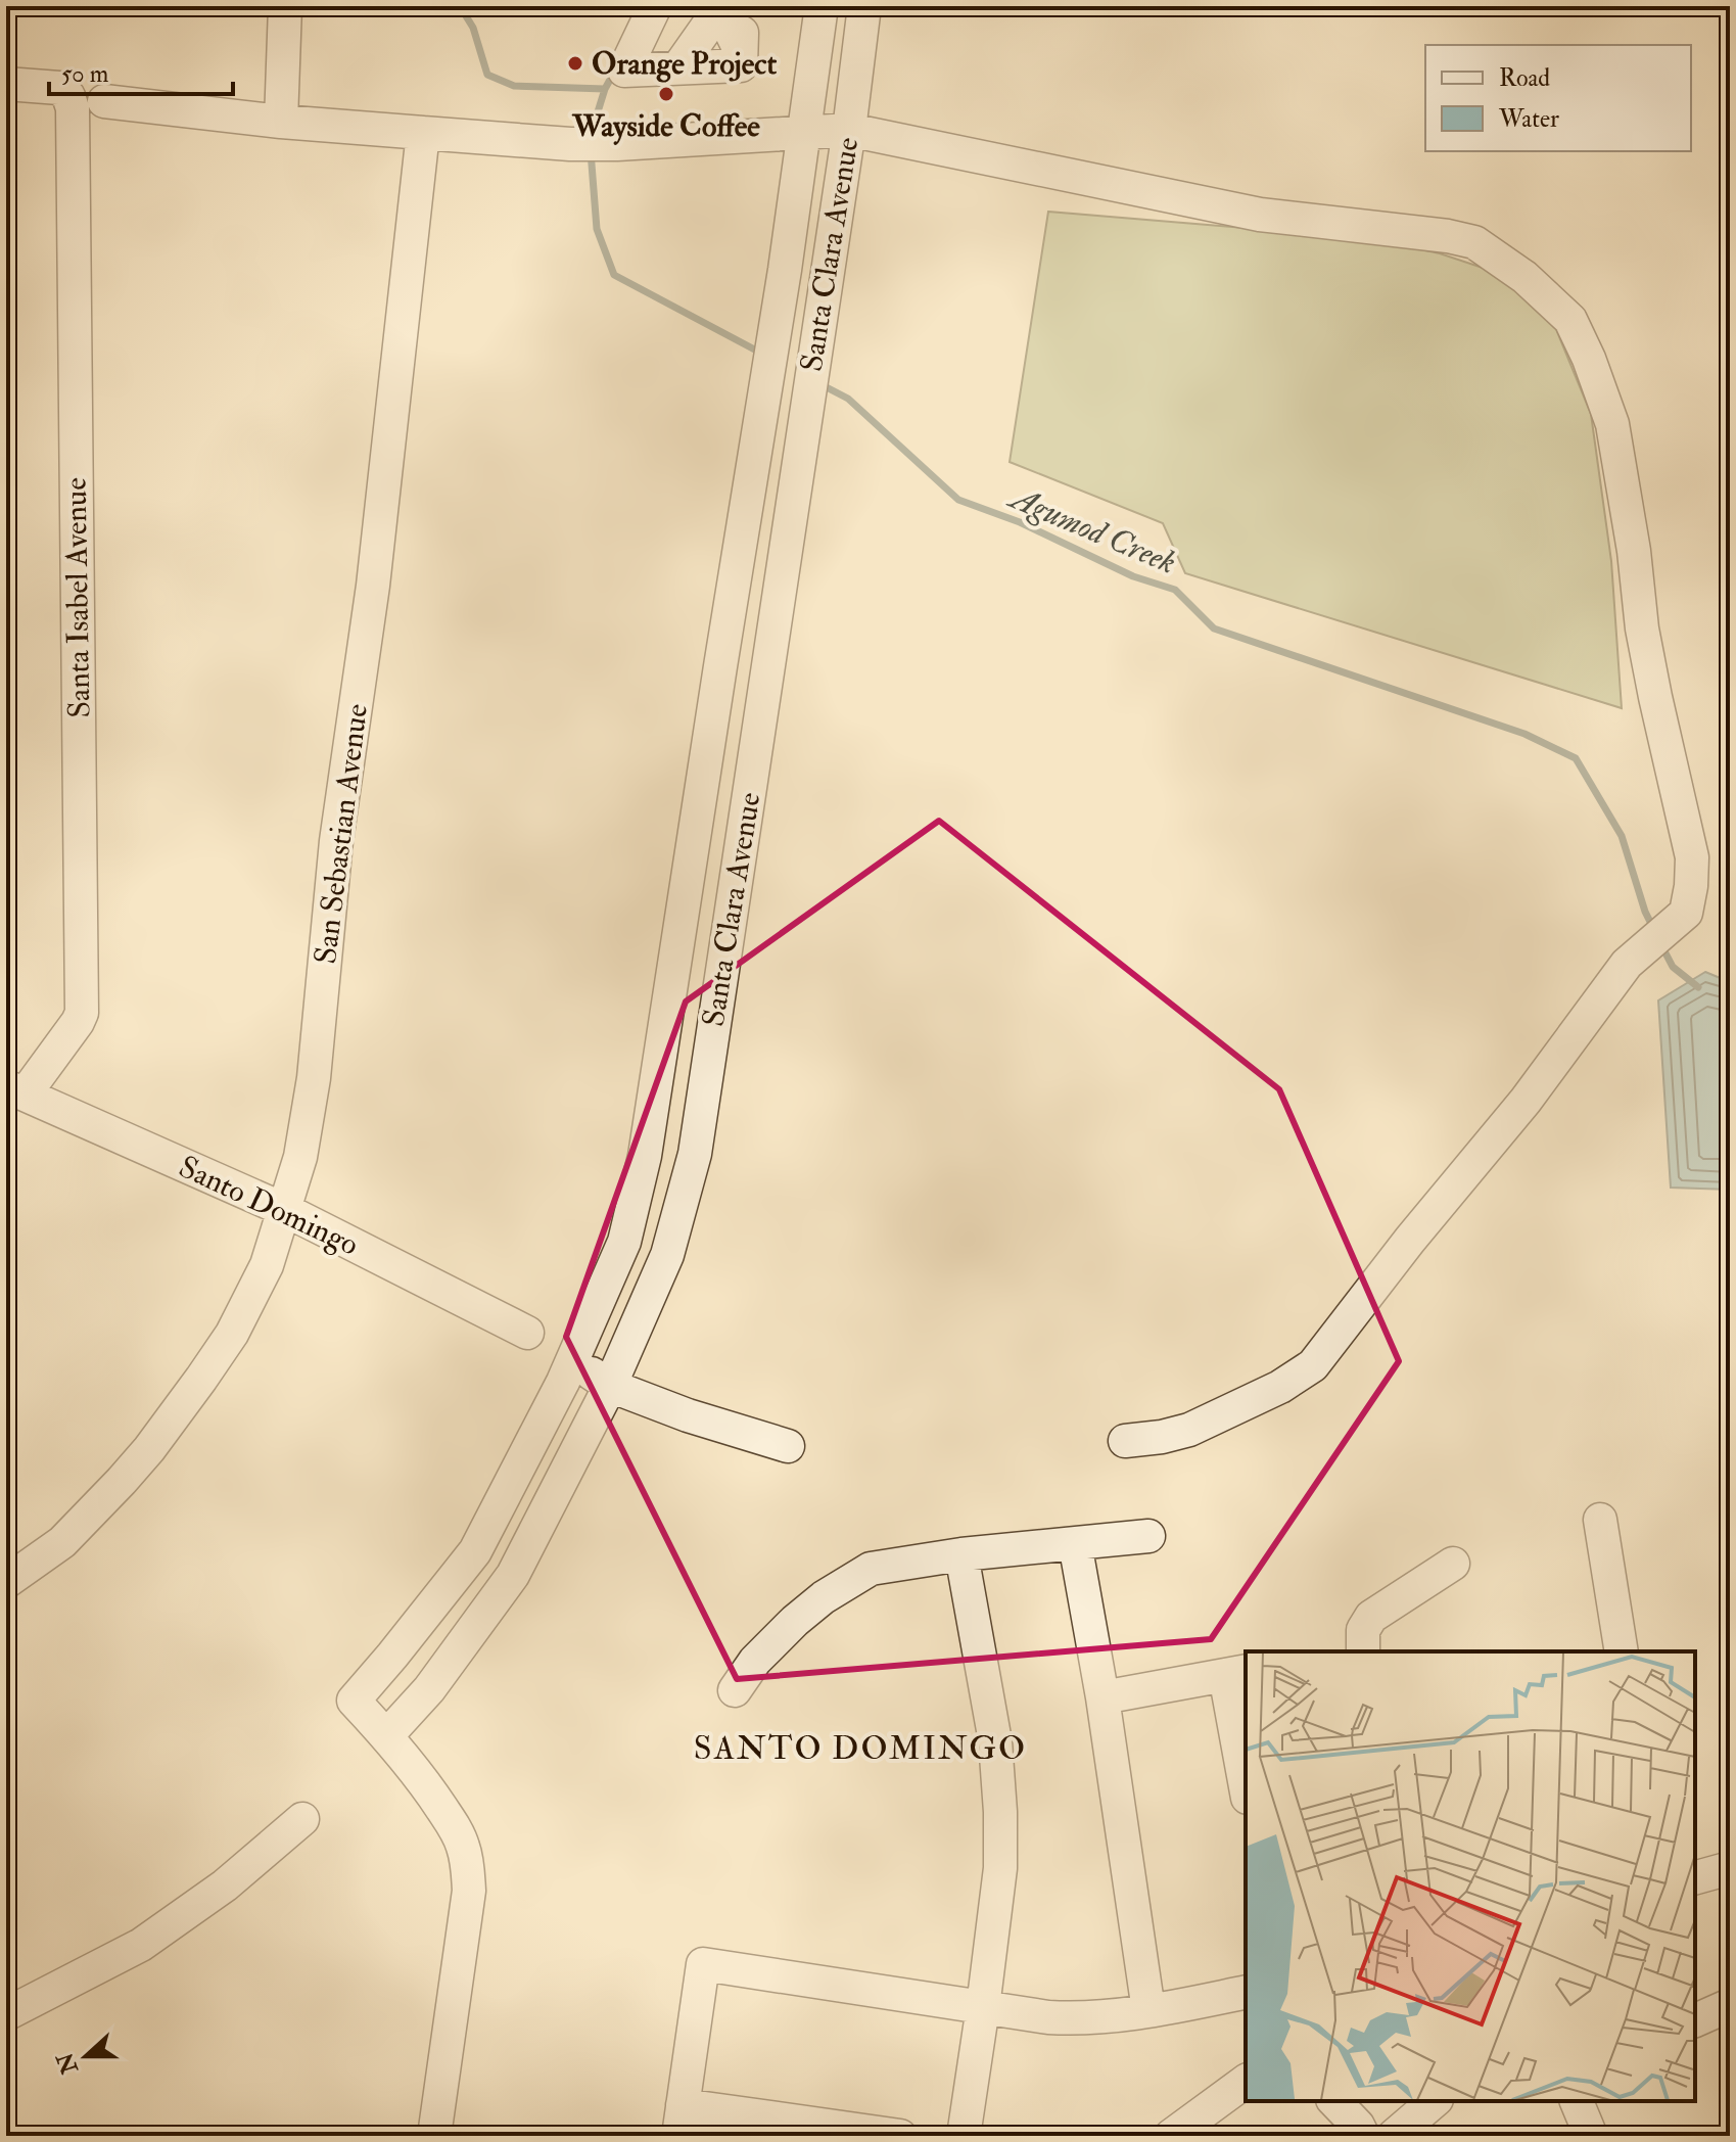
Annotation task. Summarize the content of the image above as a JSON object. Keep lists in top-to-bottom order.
{
  "streets": {
    "street": [
      "Santa Clara Avenue",
      "Santa Isabel Avenue",
      "San Sebastian Avenue",
      "Santo Domingo"
    ]
  },
  "crossings": [
    ["Santa Isabel Avenue", "Santo Domingo"],
    ["San Sebastian Avenue", "Santo Domingo"]
  ],
  "districts": ["SANTO DOMINGO"],
  "water": ["Agumod Creek"],
  "places": ["Orange Project", "Wayside Coffee"],
  "legend": ["Road", "Water"],
  "scale_bar": "50 m",
  "north": "left"
}
